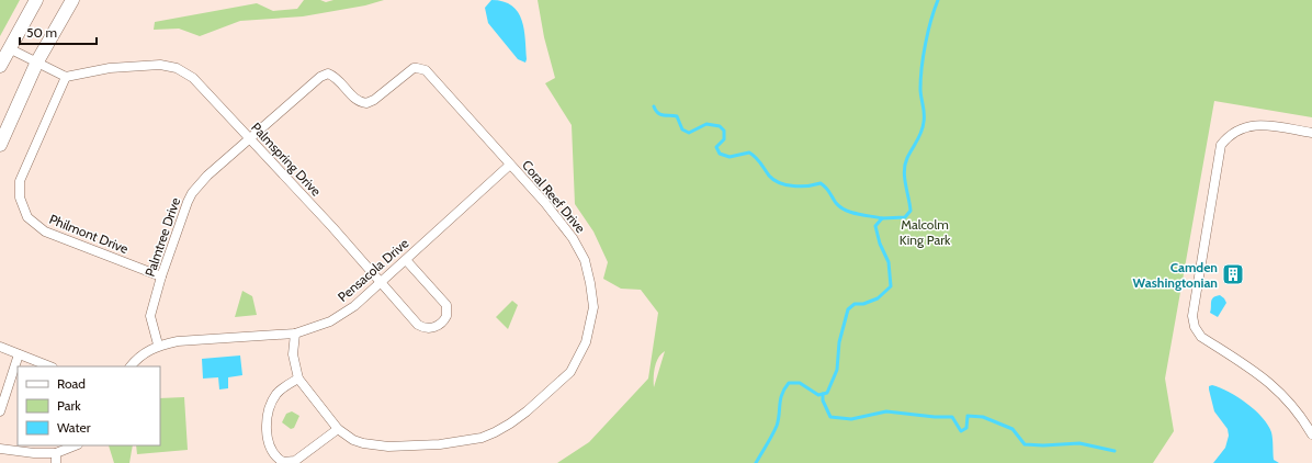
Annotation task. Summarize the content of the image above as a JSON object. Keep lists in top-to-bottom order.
{
  "streets": {
    "street": [
      "Palmspring Drive",
      "Coral Reef Drive",
      "Philmont Drive",
      "Palmtree Drive",
      "Pensacola Drive"
    ]
  },
  "crossings": [
    ["Palmspring Drive", "Philmont Drive"],
    ["Palmspring Drive", "Palmtree Drive"],
    ["Palmspring Drive", "Pensacola Drive"],
    ["Coral Reef Drive", "Palmtree Drive"],
    ["Coral Reef Drive", "Pensacola Drive"],
    ["Philmont Drive", "Palmtree Drive"],
    ["Palmtree Drive", "Pensacola Drive"]
  ],
  "parks": ["Malcolm King Park"],
  "places": {
    "building": ["Camden Washingtonian"]
  },
  "legend": ["Road", "Park", "Water"],
  "scale_bar": "50 m"
}
